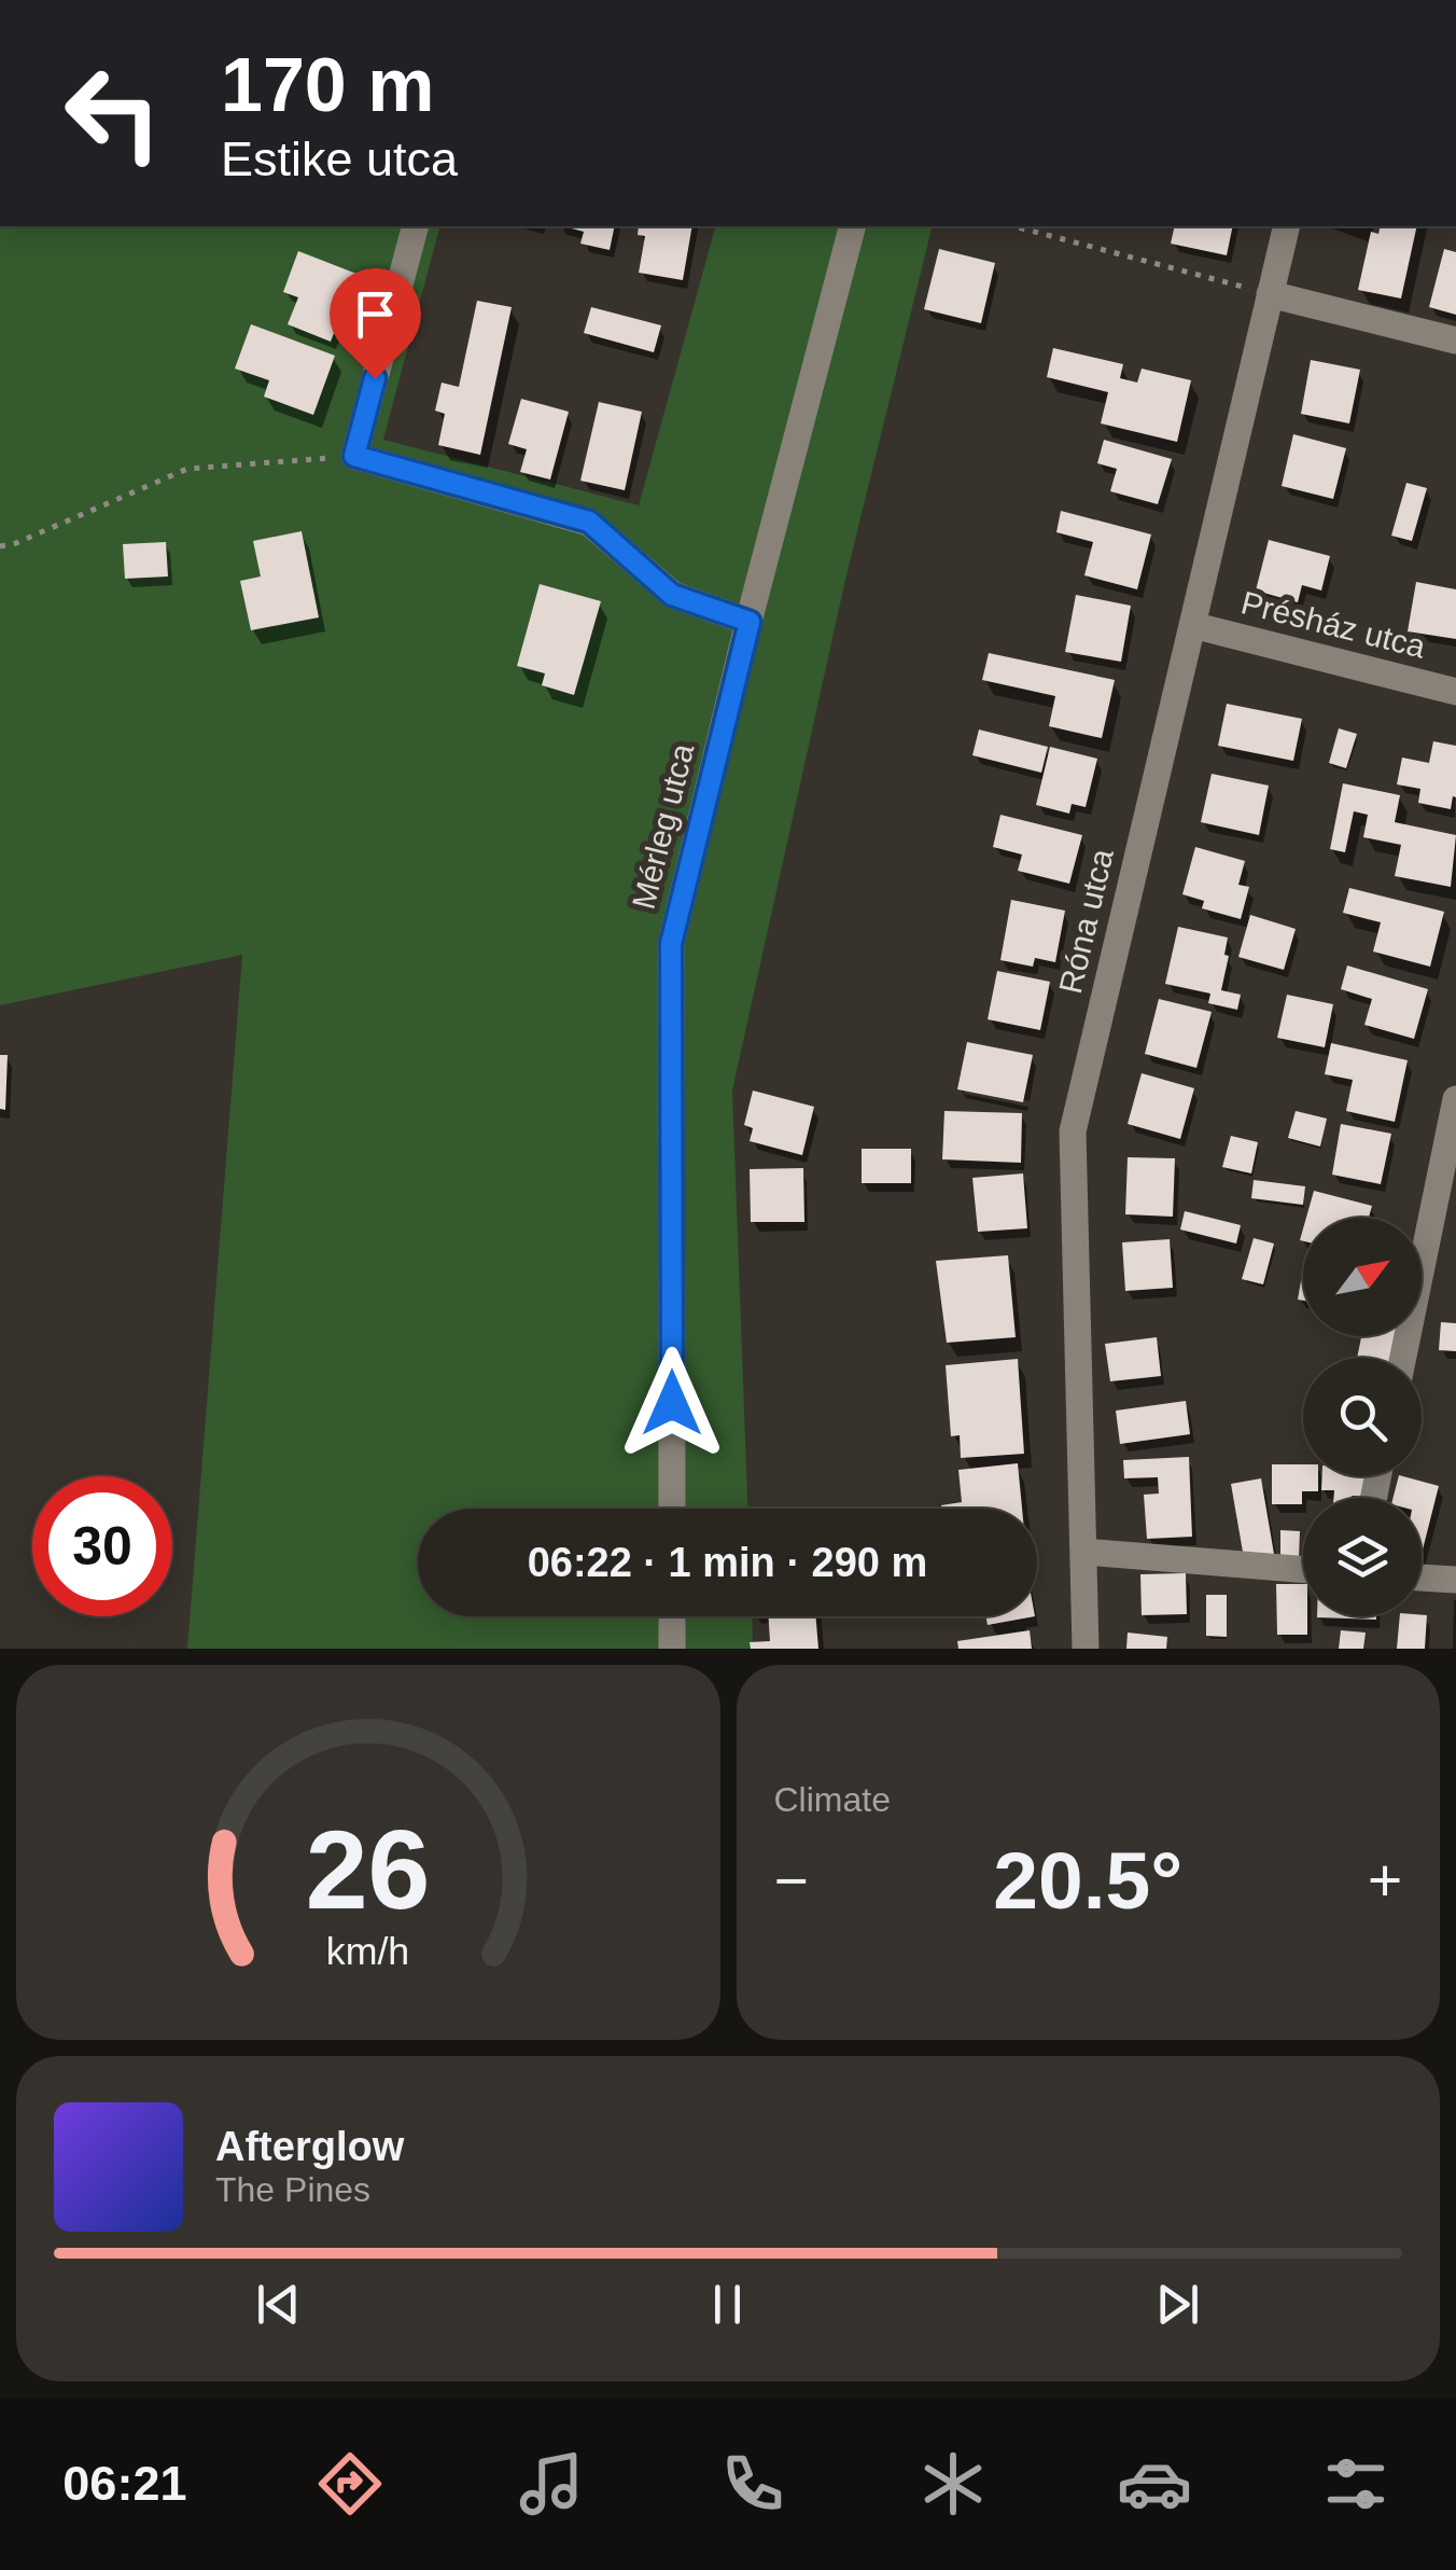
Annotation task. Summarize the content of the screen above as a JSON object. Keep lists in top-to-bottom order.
{
  "streets": {
    "street": ["Présház utca", "Mérleg utca", "Róna utca"]
  },
  "crossings": [
    ["Présház utca", "Róna utca"]
  ],
  "north": "top right",
  "page": {
    "turn": ["170 m", "Estike utca"],
    "limit": "30",
    "trip": "06:22 · 1 min · 290 m",
    "tile": "Climate",
    "heat": ["−", "20.5°", "+"],
    "song": ["Afterglow", "The Pines"],
    "tabs": "06:21",
    "gauge": ["26", "km/h"]
  }
}
